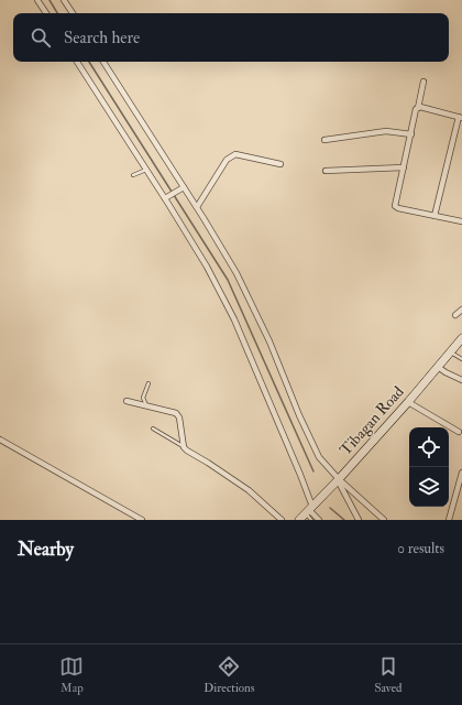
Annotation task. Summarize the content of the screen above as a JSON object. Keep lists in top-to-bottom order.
{
  "streets": {
    "main road": ["Tibagan Road"]
  },
  "page": {
    "search": "Search here",
    "heading": ["Nearby", "0 results"],
    "nav": ["Map", "Directions", "Saved"]
  }
}
